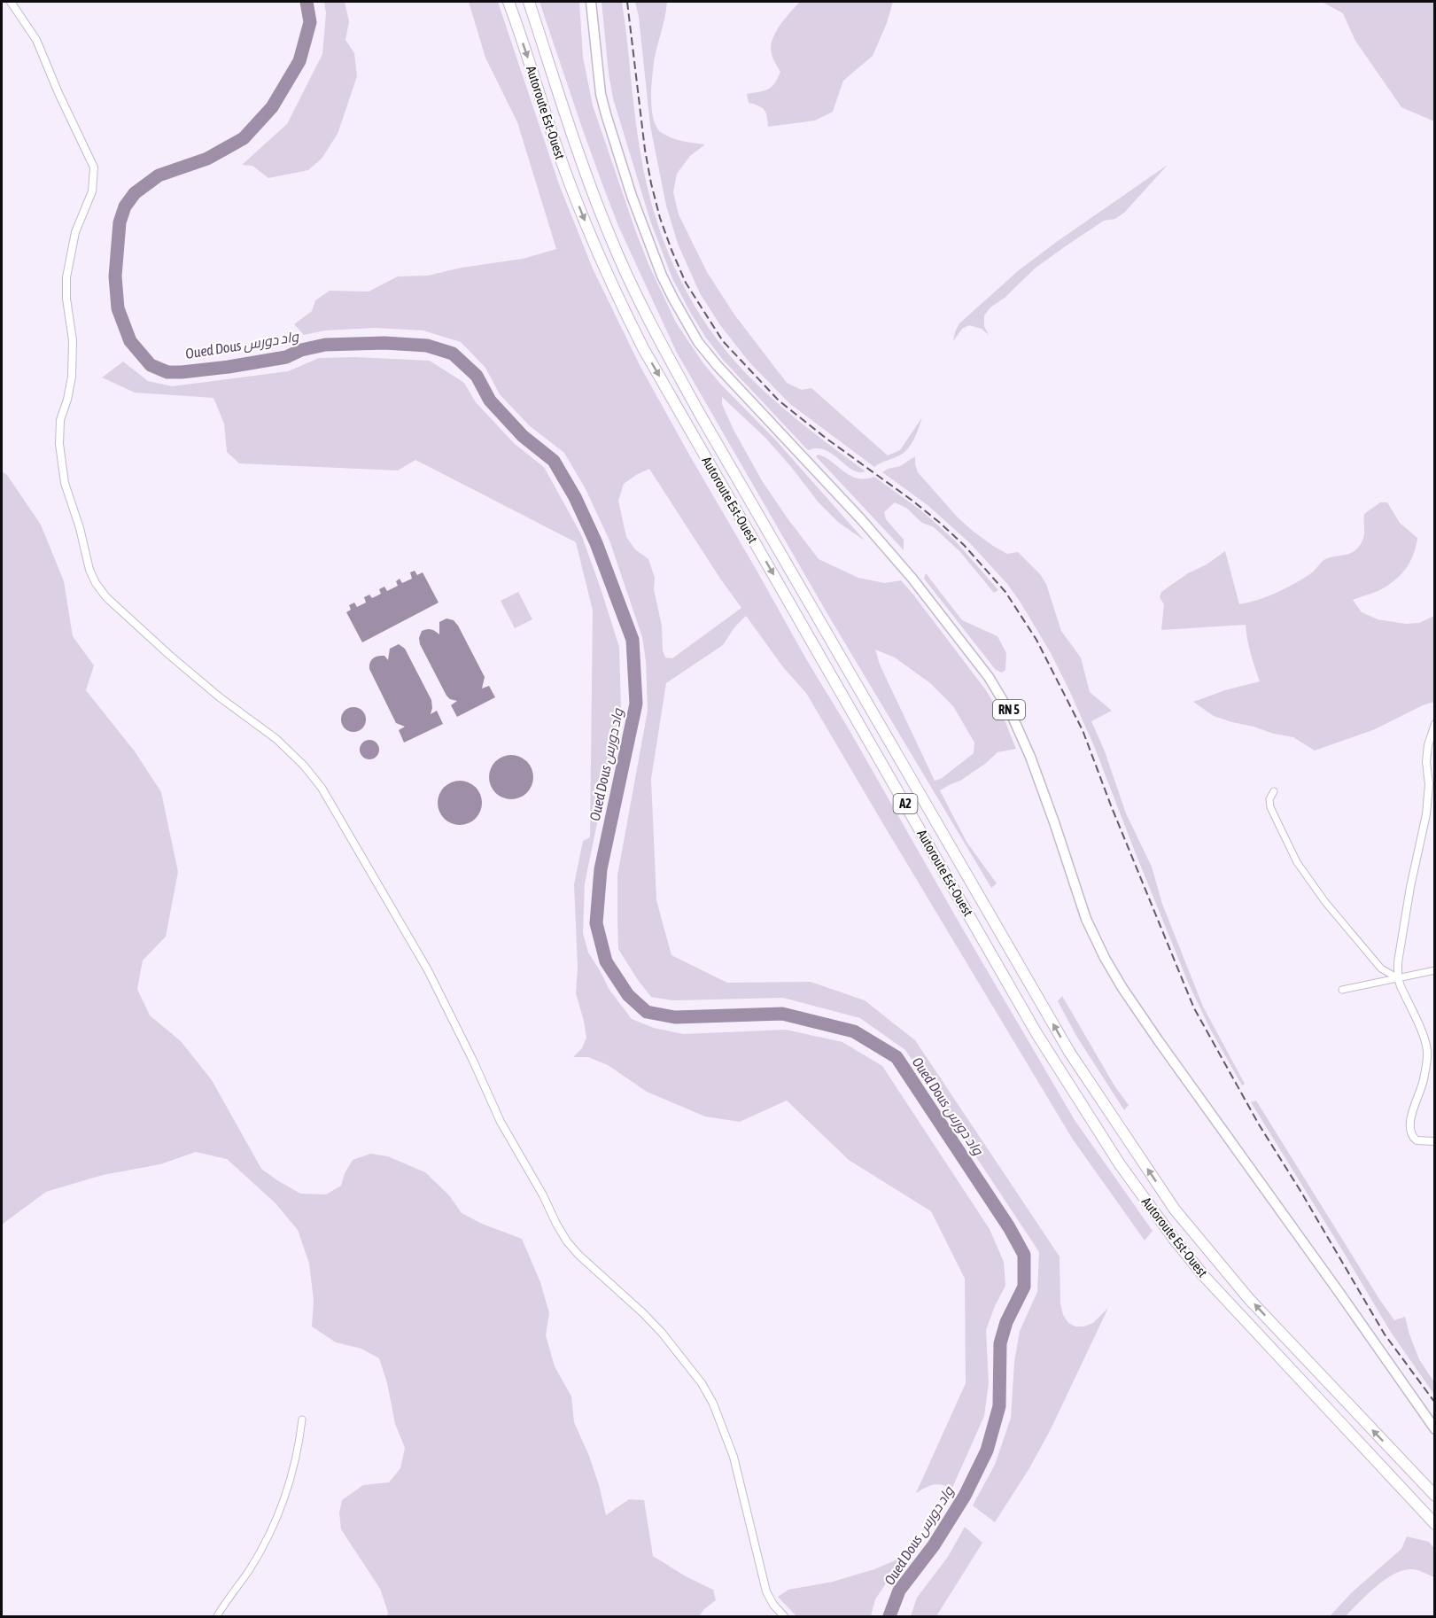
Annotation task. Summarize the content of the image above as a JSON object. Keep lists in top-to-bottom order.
{
  "streets": {
    "highway": ["Autoroute Est-Ouest", "A2"],
    "main road": ["RN 5"]
  },
  "water": ["Oued Dous واد دورس"]
}
